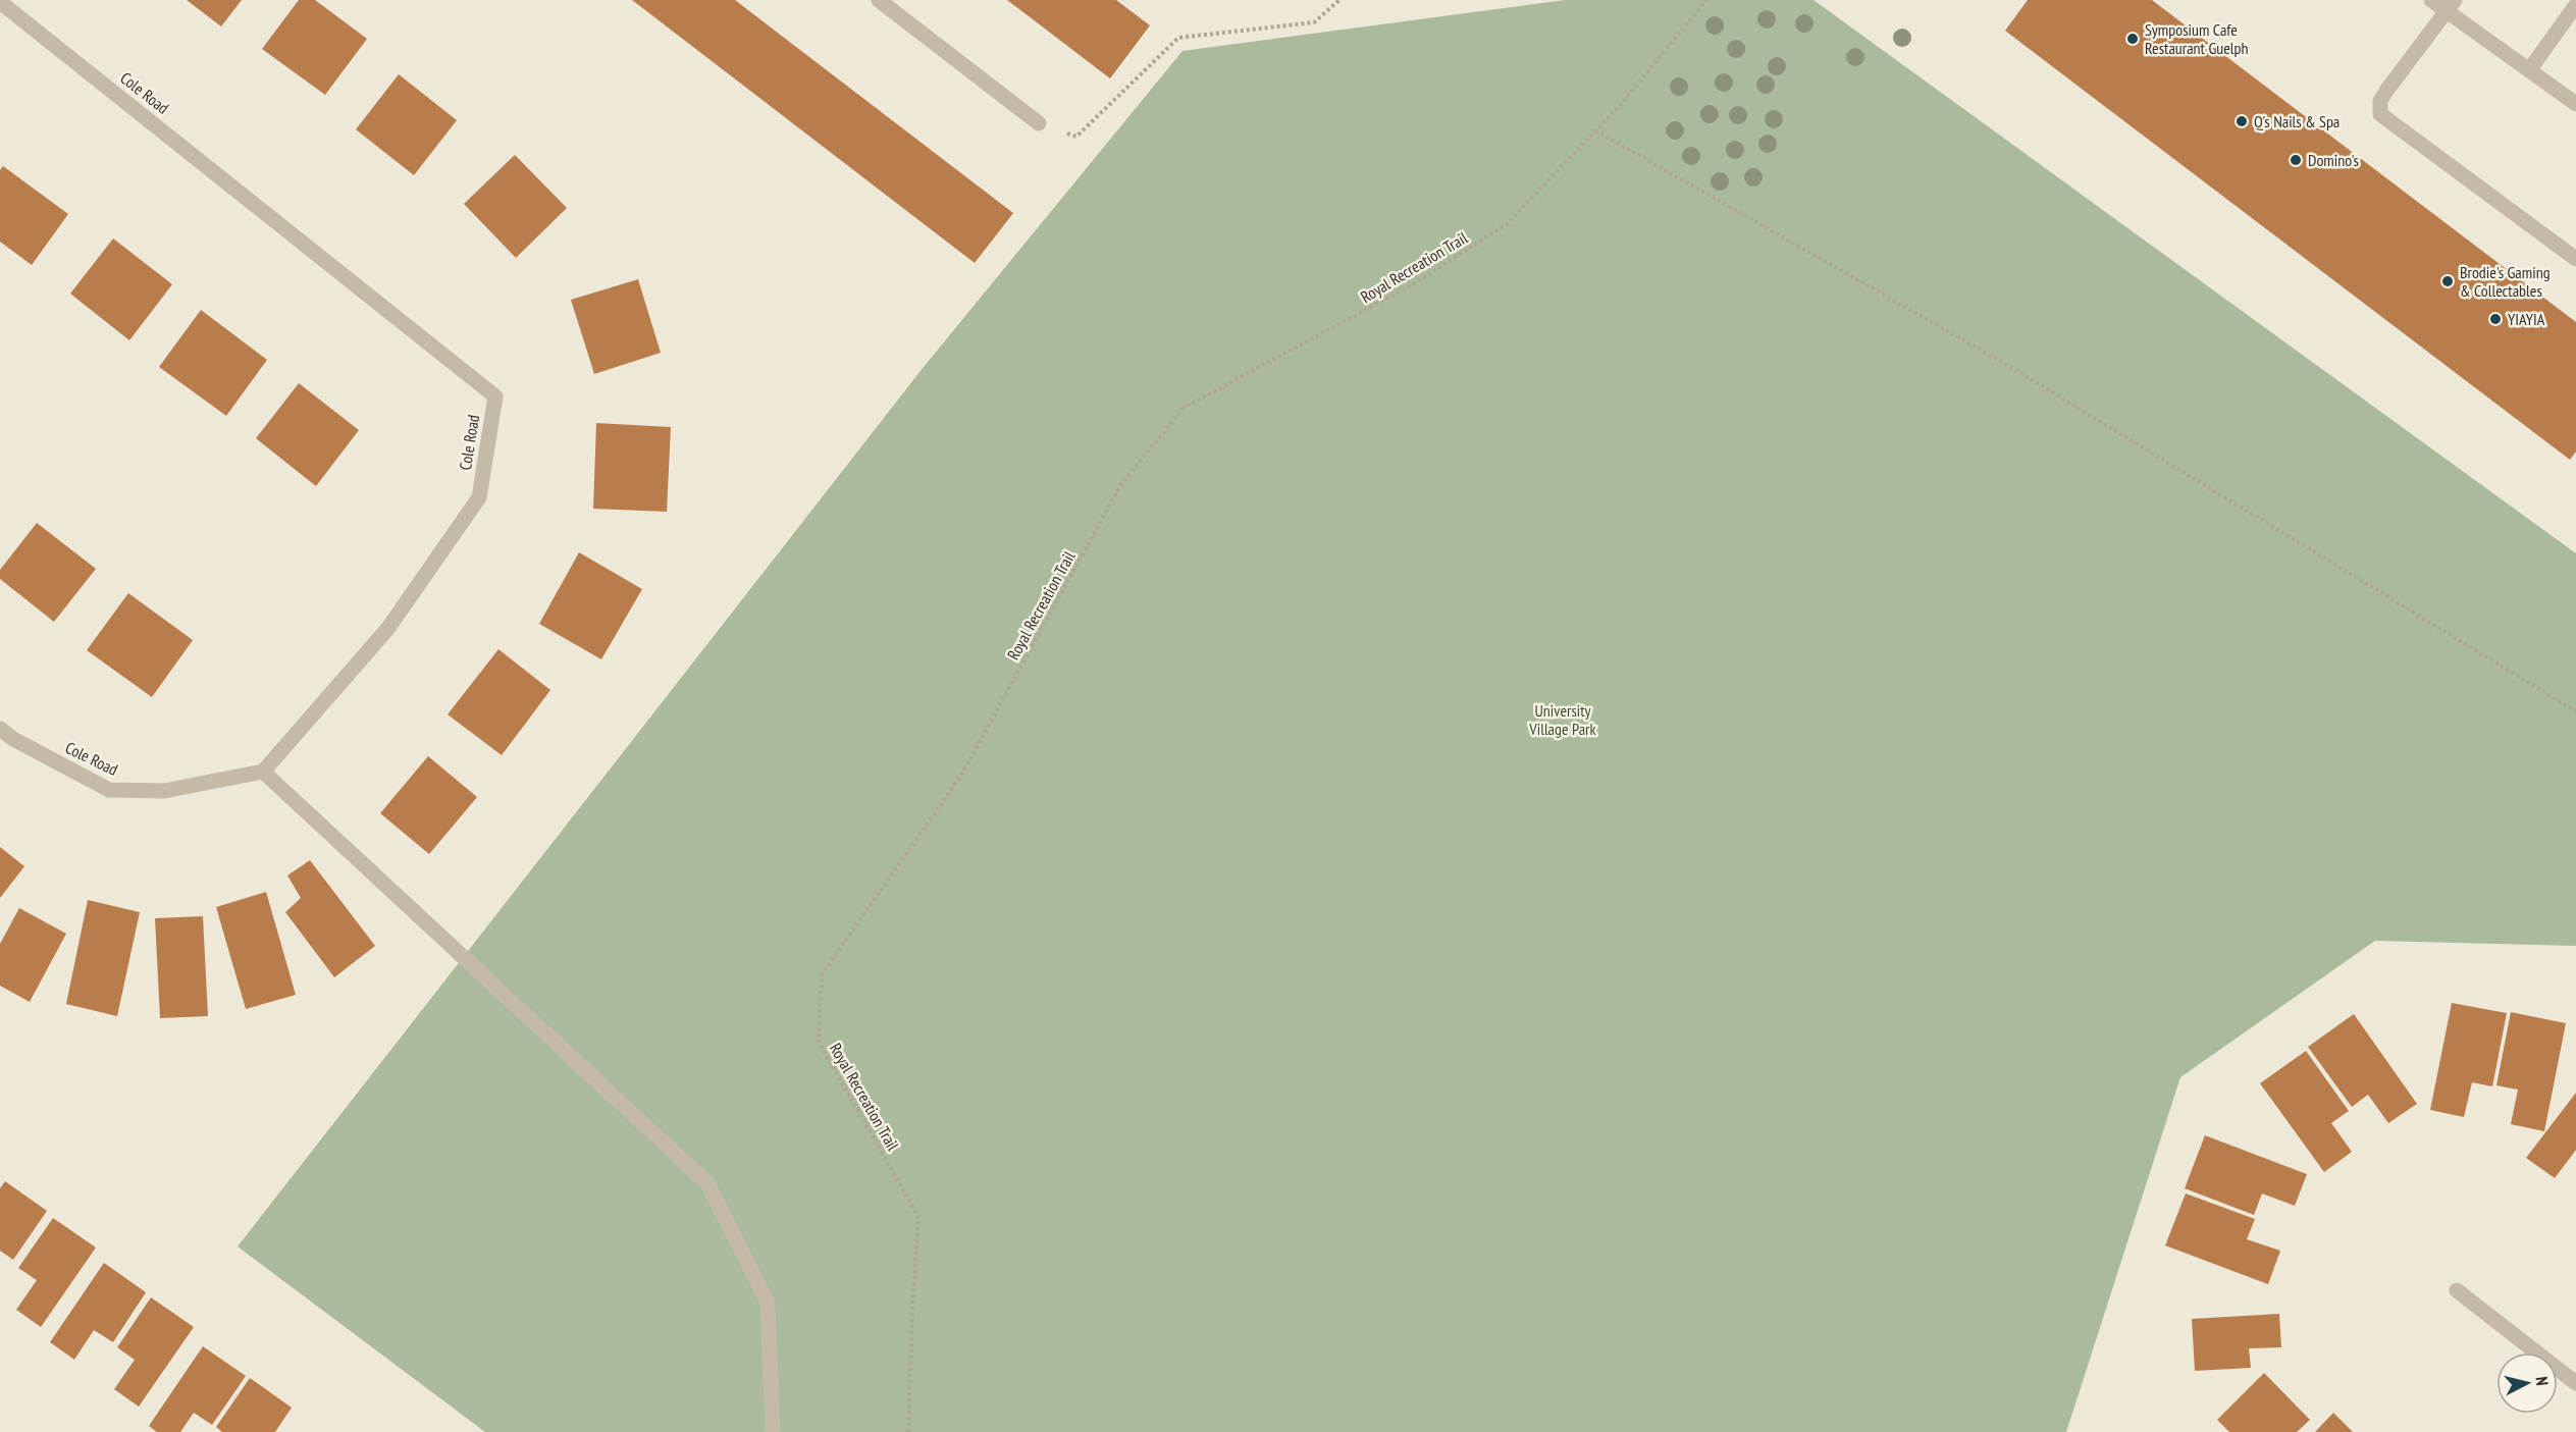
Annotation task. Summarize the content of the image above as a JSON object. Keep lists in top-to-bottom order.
{
  "streets": {
    "street": ["Cole Road"],
    "path": ["Royal Recreation Trail"]
  },
  "parks": ["University Village Park"],
  "places": [
    "Symposium Cafe Restaurant Guelph",
    "Q's Nails & Spa",
    "Domino's",
    "Brodie's Gaming & Collectables",
    "YIAYIA"
  ],
  "north": "right"
}
